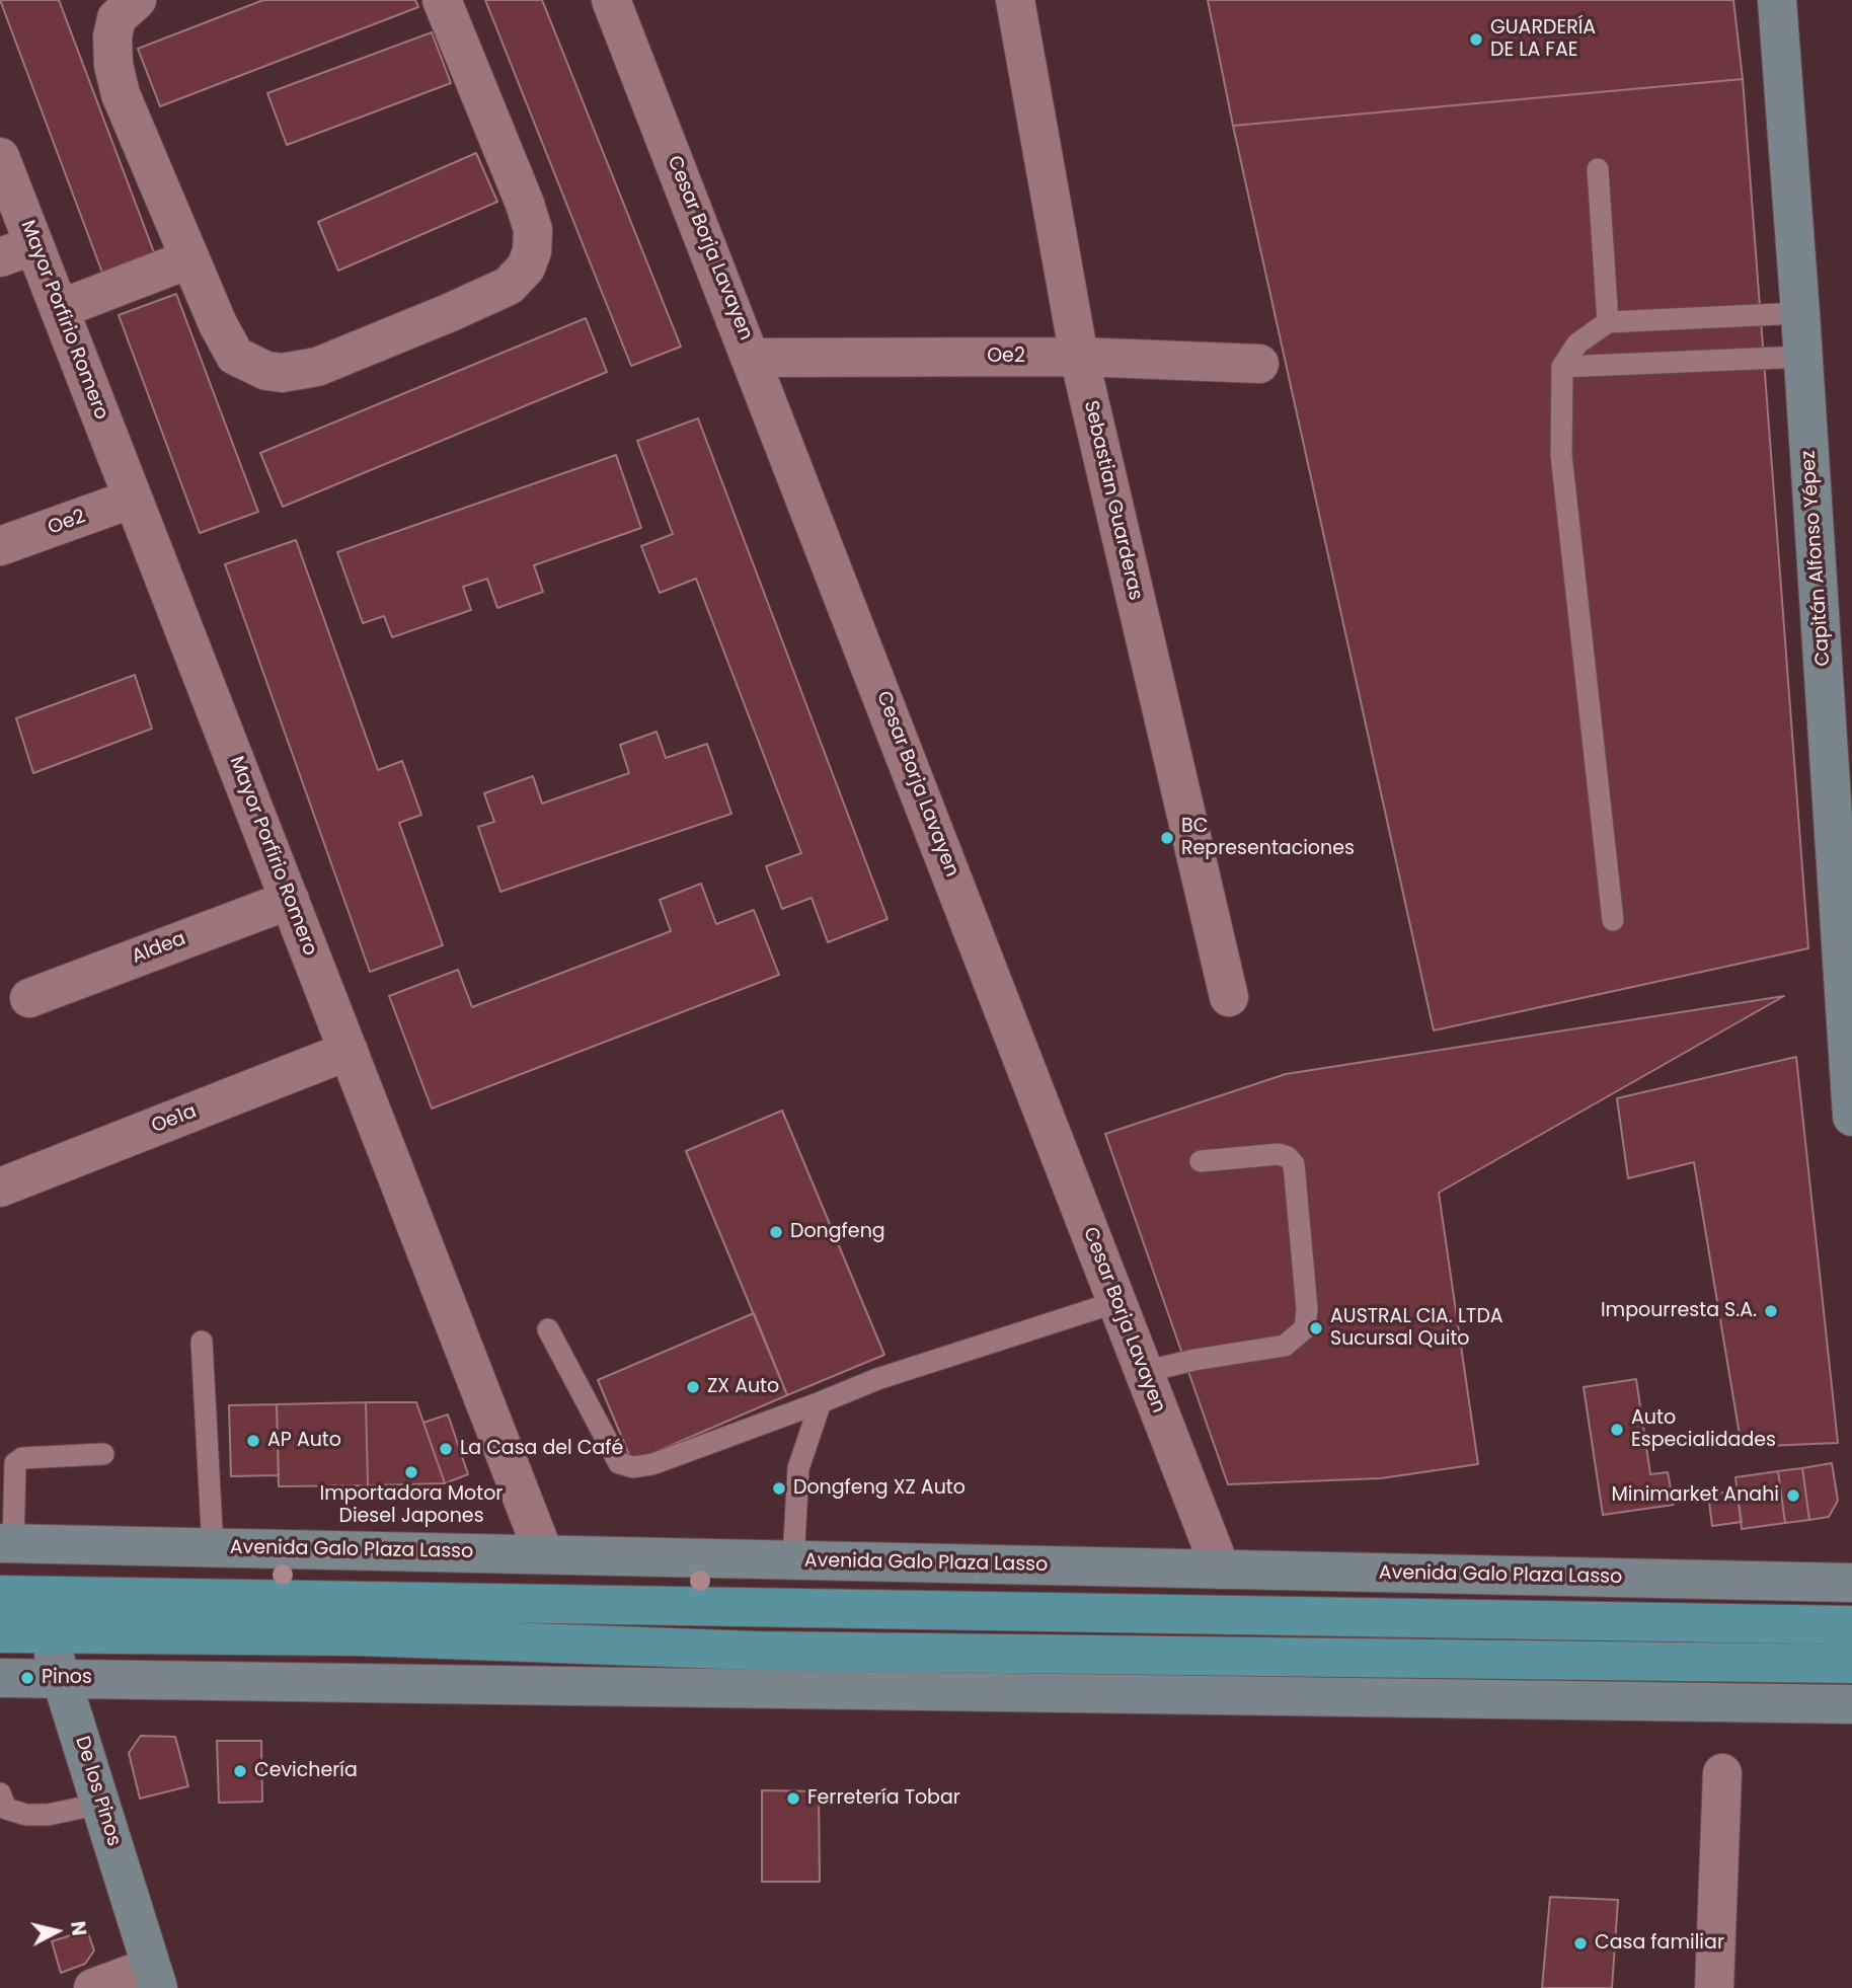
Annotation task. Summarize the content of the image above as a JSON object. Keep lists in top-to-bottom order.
{
  "streets": {
    "main road": ["Capitán Alfonso Yépez", "Avenida Galo Plaza Lasso", "De los Pinos"],
    "street": [
      "Cesar Borja Lavayen",
      "Mayor Porfirio Romero",
      "Oe2",
      "Sebastian Guarderas",
      "Aldea",
      "Oe1a"
    ]
  },
  "crossings": [
    ["Cesar Borja Lavayen", "Oe2"],
    ["Cesar Borja Lavayen", "Avenida Galo Plaza Lasso"],
    ["Mayor Porfirio Romero", "Oe2"],
    ["Mayor Porfirio Romero", "Aldea"],
    ["Mayor Porfirio Romero", "Oe1a"],
    ["Mayor Porfirio Romero", "Avenida Galo Plaza Lasso"],
    ["Oe2", "Sebastian Guarderas"]
  ],
  "places": [
    "GUARDERÍA DE LA FAE",
    "BC Representaciones",
    "Dongfeng",
    "Impourresta S.A.",
    "AUSTRAL CIA. LTDA Sucursal Quito",
    "ZX Auto",
    "Auto Especialidades",
    "AP Auto",
    "La Casa del Café",
    "Importadora Motor Diesel Japones",
    "Dongfeng XZ Auto",
    "Minimarket Anahi",
    "Pinos",
    "Cevichería",
    "Ferretería Tobar",
    "Casa familiar"
  ],
  "north": "right"
}
